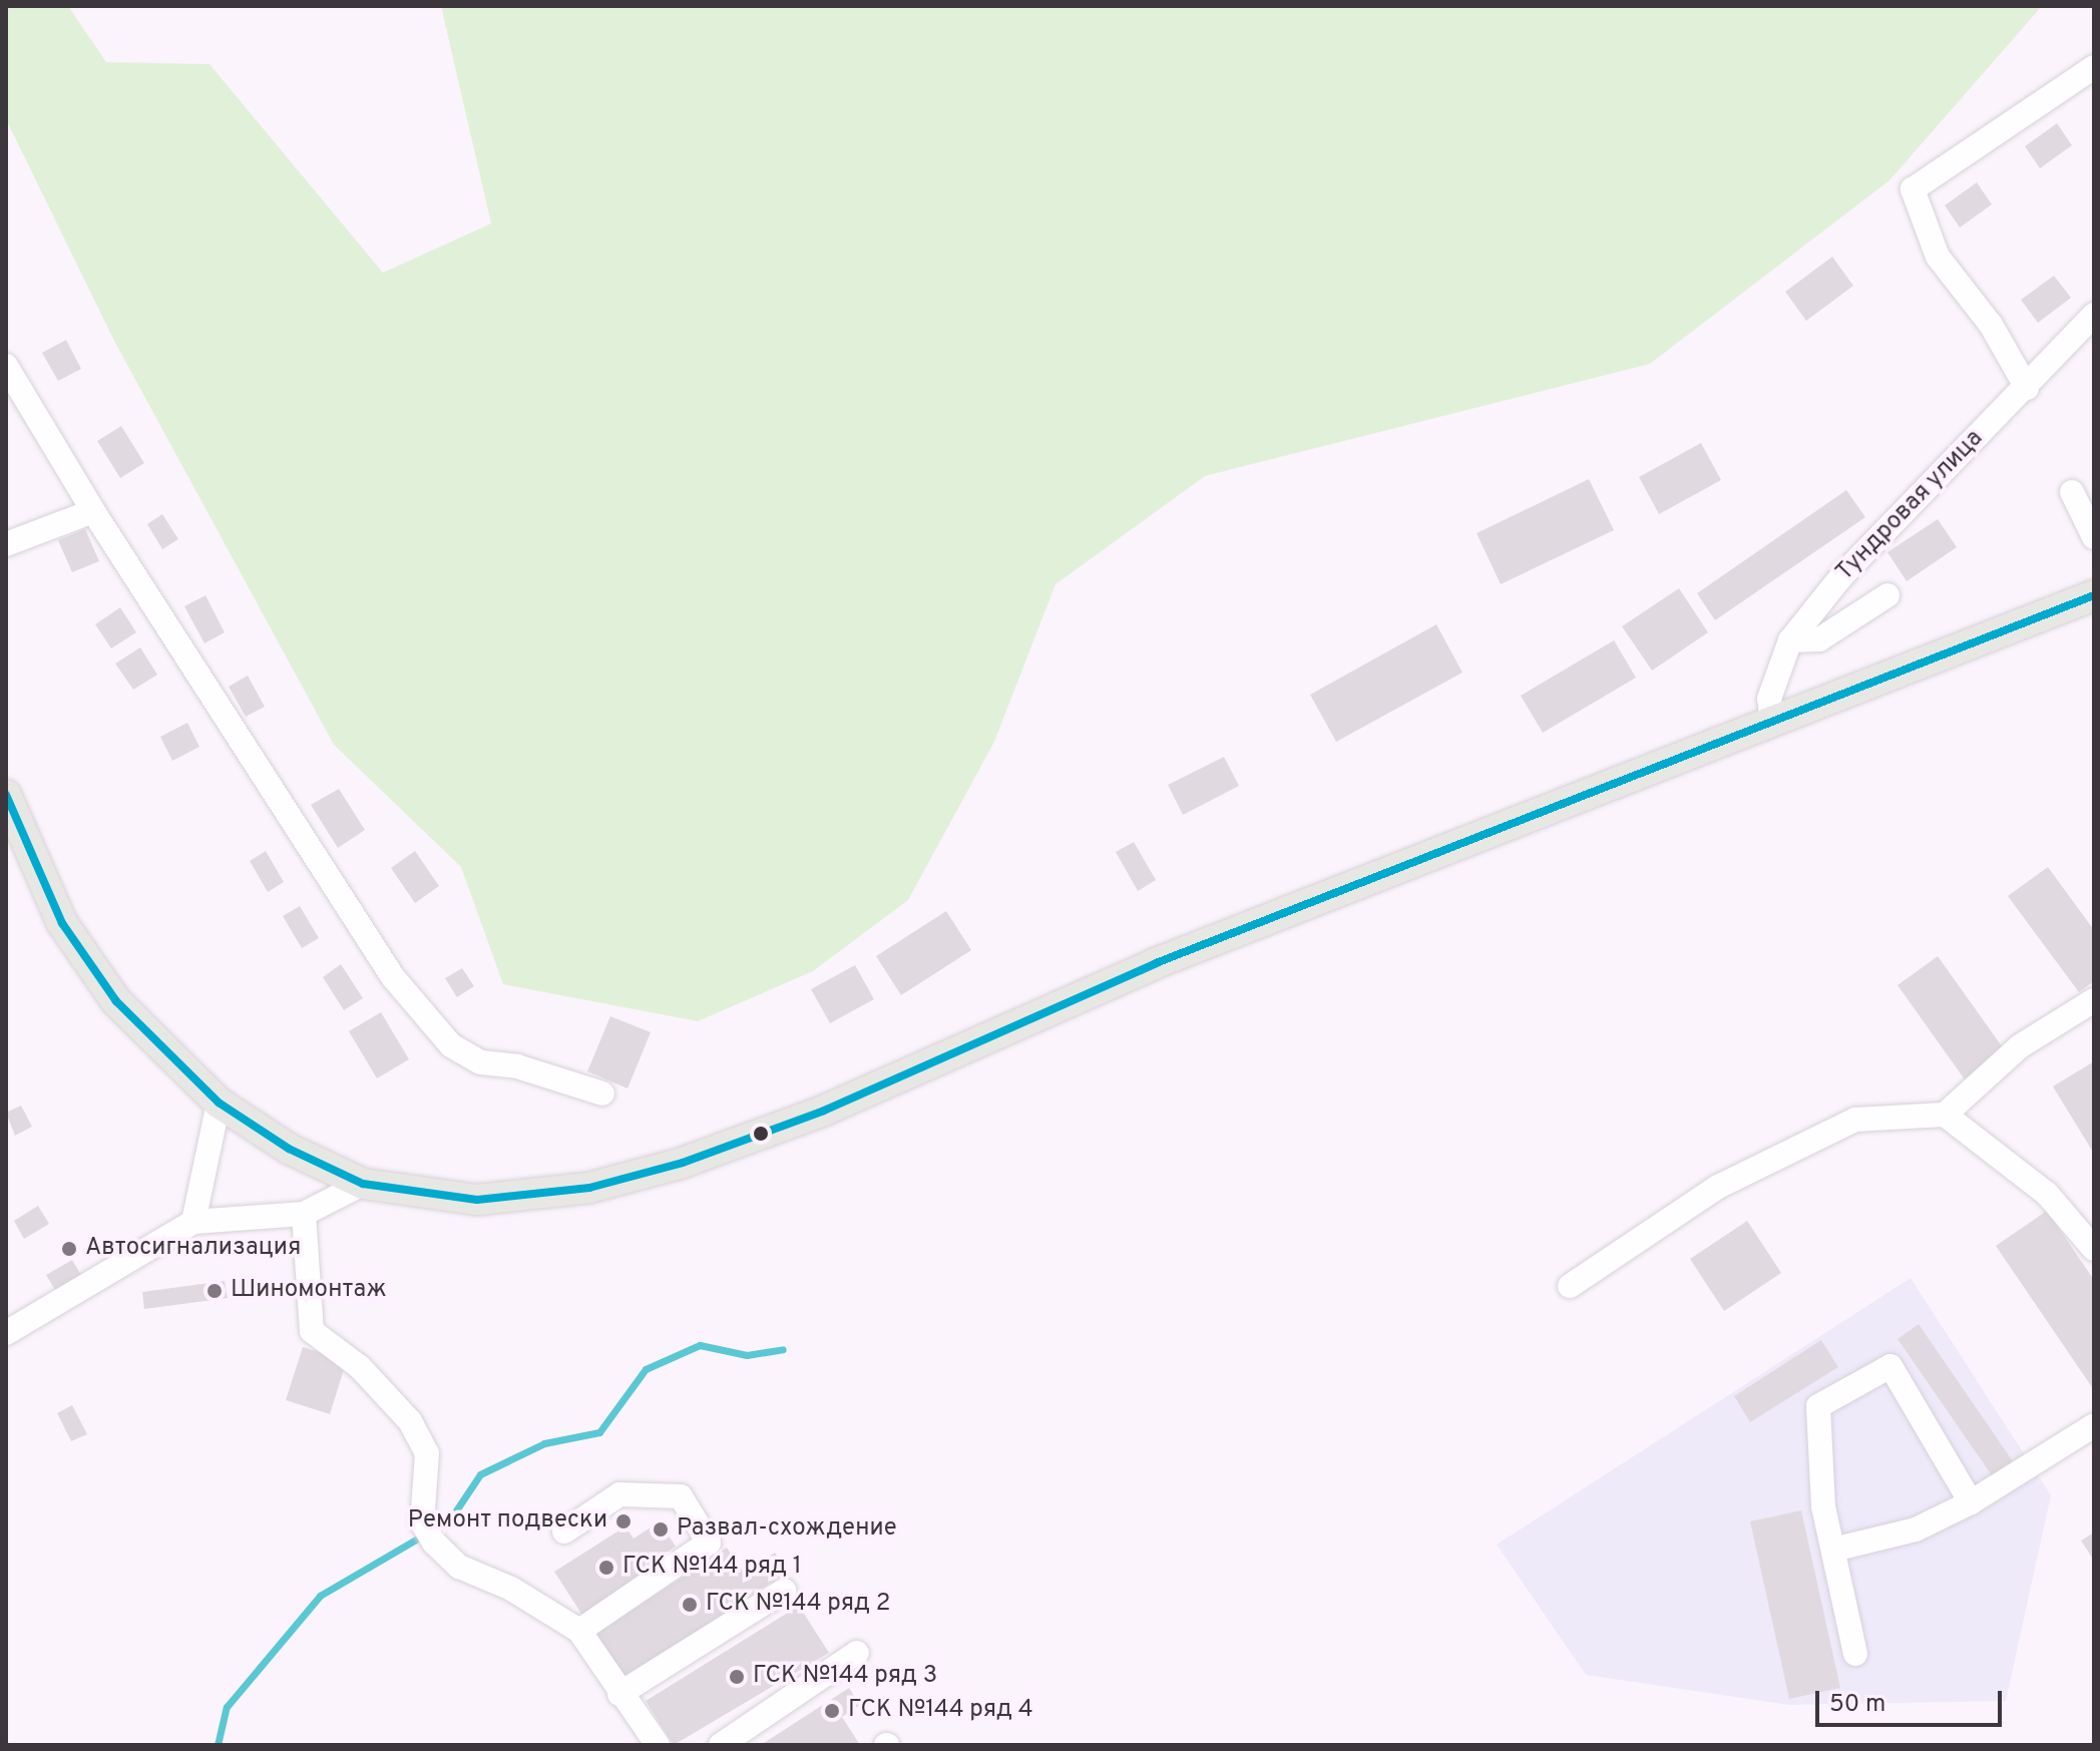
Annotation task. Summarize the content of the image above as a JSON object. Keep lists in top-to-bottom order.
{
  "streets": {
    "street": ["Тундровая улица"]
  },
  "places": [
    "Автосигнализация",
    "Шиномонтаж",
    "Ремонт подвески",
    "Развал-схождение",
    "ГСК №144 ряд 1",
    "ГСК №144 ряд 2",
    "ГСК №144 ряд 3",
    "ГСК №144 ряд 4"
  ],
  "lines": ["transit line 2"],
  "scale_bar": "50 m"
}
